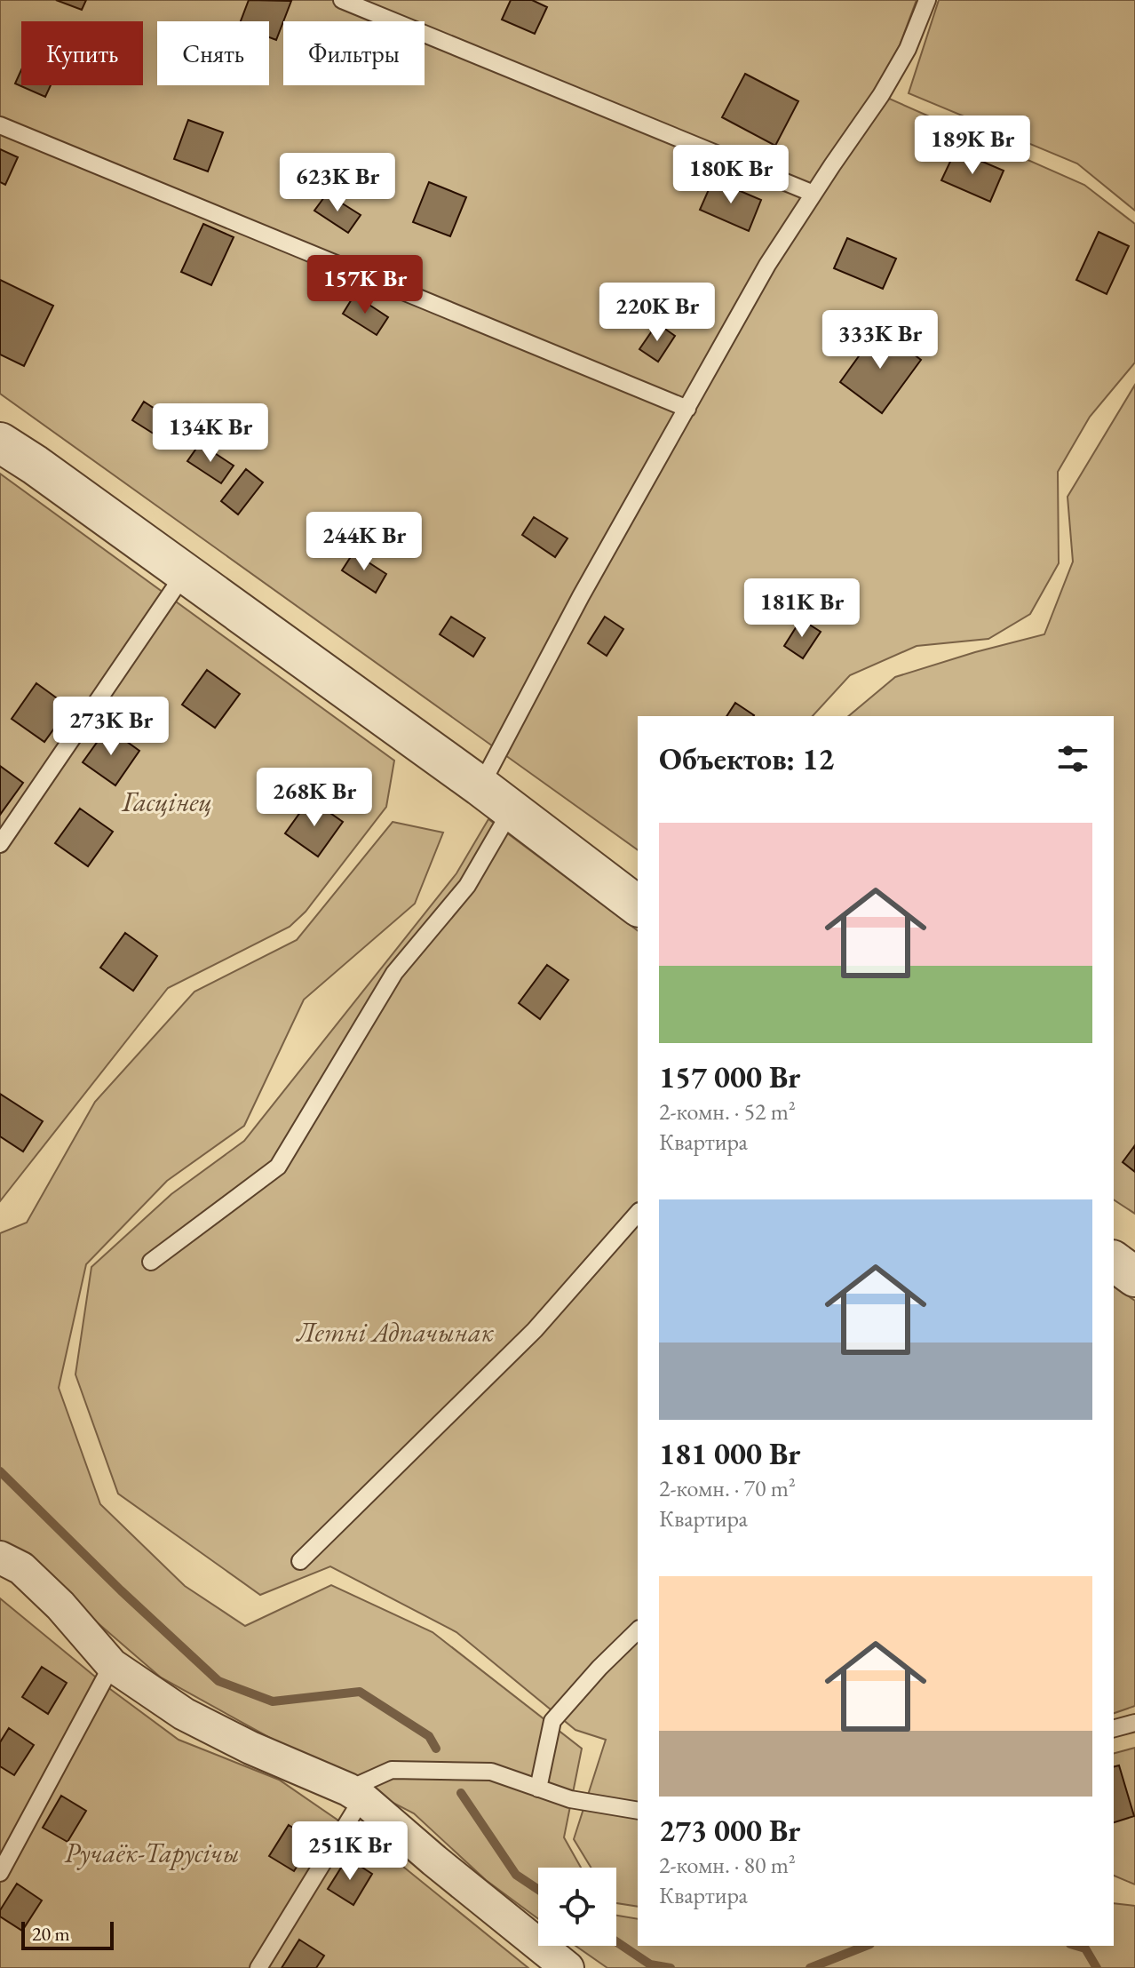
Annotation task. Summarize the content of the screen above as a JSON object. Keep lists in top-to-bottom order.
{
  "parks": ["Гасцінец", "Летні Адпачынак", "Ручаёк-Тарусічы"],
  "scale_bar": "20 m",
  "page": {
    "chip": ["Купить", "Снять", "Фильтры"],
    "price": [
      "189K Br",
      "180K Br",
      "623K Br",
      "157K Br",
      "220K Br",
      "333K Br",
      "134K Br",
      "244K Br",
      "181K Br",
      "273K Br",
      "268K Br",
      "251K Br"
    ],
    "heading": "Объектов: 12",
    "list": [
      {
        "name": "157 000 Br",
        "note": "2-комн. · 52 m² · Квартира"
      },
      {
        "name": "181 000 Br",
        "note": "2-комн. · 70 m² · Квартира"
      },
      {
        "name": "273 000 Br",
        "note": "2-комн. · 80 m² · Квартира"
      }
    ],
    "scale": "20 m"
  }
}
